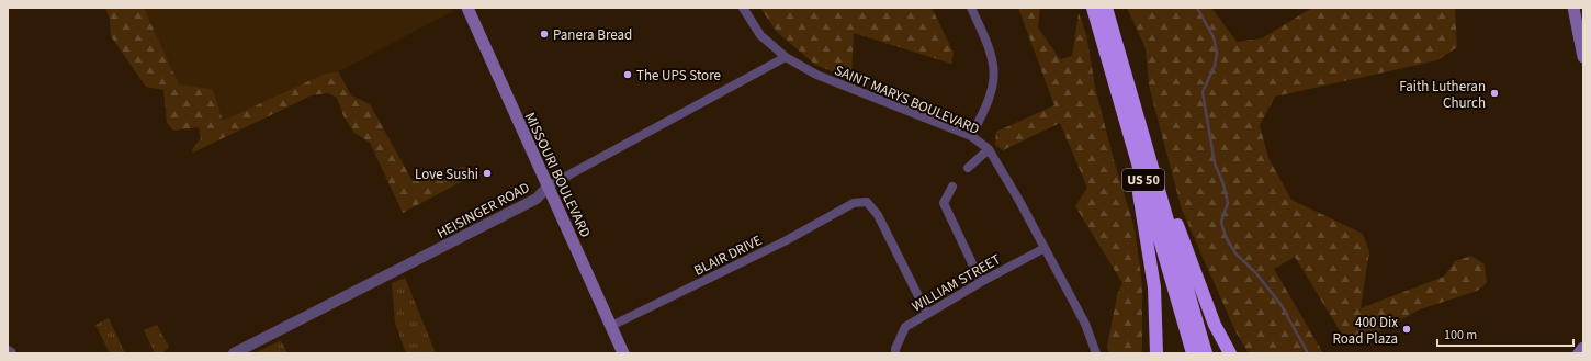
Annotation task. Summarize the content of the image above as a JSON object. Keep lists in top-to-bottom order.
{
  "streets": {
    "highway": ["US 50"],
    "main road": ["MISSOURI BOULEVARD"],
    "street": [
      "SAINT MARYS BOULEVARD",
      "HEISINGER ROAD",
      "BLAIR DRIVE",
      "WILLIAM STREET"
    ]
  },
  "crossings": [
    ["SAINT MARYS BOULEVARD", "HEISINGER ROAD"],
    ["SAINT MARYS BOULEVARD", "WILLIAM STREET"],
    ["MISSOURI BOULEVARD", "HEISINGER ROAD"],
    ["MISSOURI BOULEVARD", "BLAIR DRIVE"],
    ["BLAIR DRIVE", "WILLIAM STREET"]
  ],
  "places": [
    "Panera Bread",
    "The UPS Store",
    "Faith Lutheran Church",
    "Love Sushi",
    "400 Dix Road Plaza"
  ],
  "scale_bar": "100 m"
}
